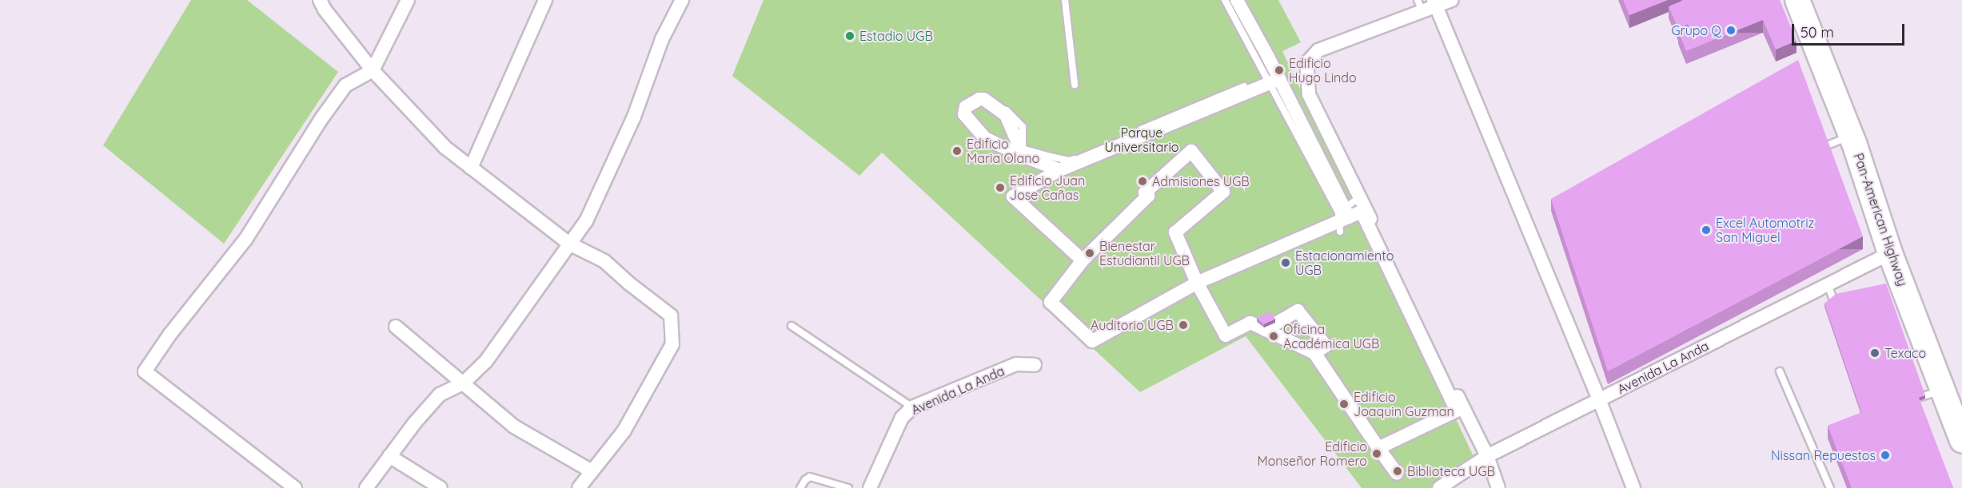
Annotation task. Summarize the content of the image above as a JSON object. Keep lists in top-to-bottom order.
{
  "streets": {
    "highway": ["Pan-American Highway"],
    "street": ["Avenida La Anda"]
  },
  "crossings": [
    ["Pan-American Highway", "Avenida La Anda"]
  ],
  "parks": ["Parque Universitario"],
  "places": [
    "Grupo Q",
    "Estadio UGB",
    "Edificio Hugo Lindo",
    "Edificio Maria Olano",
    "Admisiones UGB",
    "Edificio Juan Jose Cañas",
    "Excel Automotriz San Miguel",
    "Bienestar Estudiantil UGB",
    "Estacionamiento UGB",
    "Auditorio UGB",
    "Oficina Académica UGB",
    "Texaco",
    "Edificio Joaquin Guzman",
    "Edificio Monseñor Romero",
    "Nissan Repuestos",
    "Biblioteca UGB"
  ],
  "scale_bar": "50 m"
}
